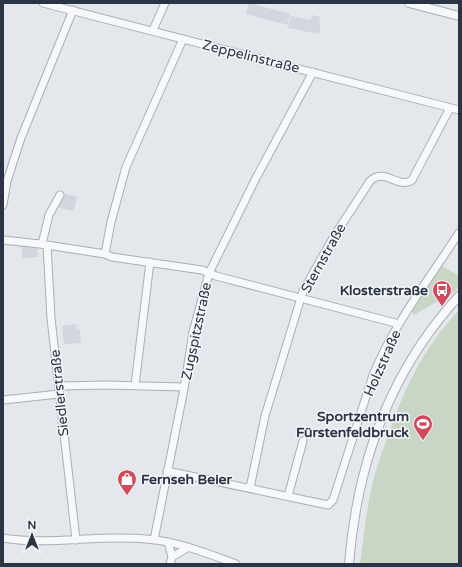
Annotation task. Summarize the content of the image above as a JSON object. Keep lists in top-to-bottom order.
{
  "streets": {
    "street": [
      "Zeppelinstraße",
      "Sternstraße",
      "Zugspitzstraße",
      "Holzstraße",
      "Siedlerstraße"
    ]
  },
  "crossings": [
    ["Zeppelinstraße", "Sternstraße"],
    ["Zeppelinstraße", "Zugspitzstraße"]
  ],
  "places": {
    "bus stop": ["Klosterstraße"],
    "sports": ["Sportzentrum Fürstenfeldbruck"],
    "shop": ["Fernseh Beier"]
  },
  "north": "top"
}
